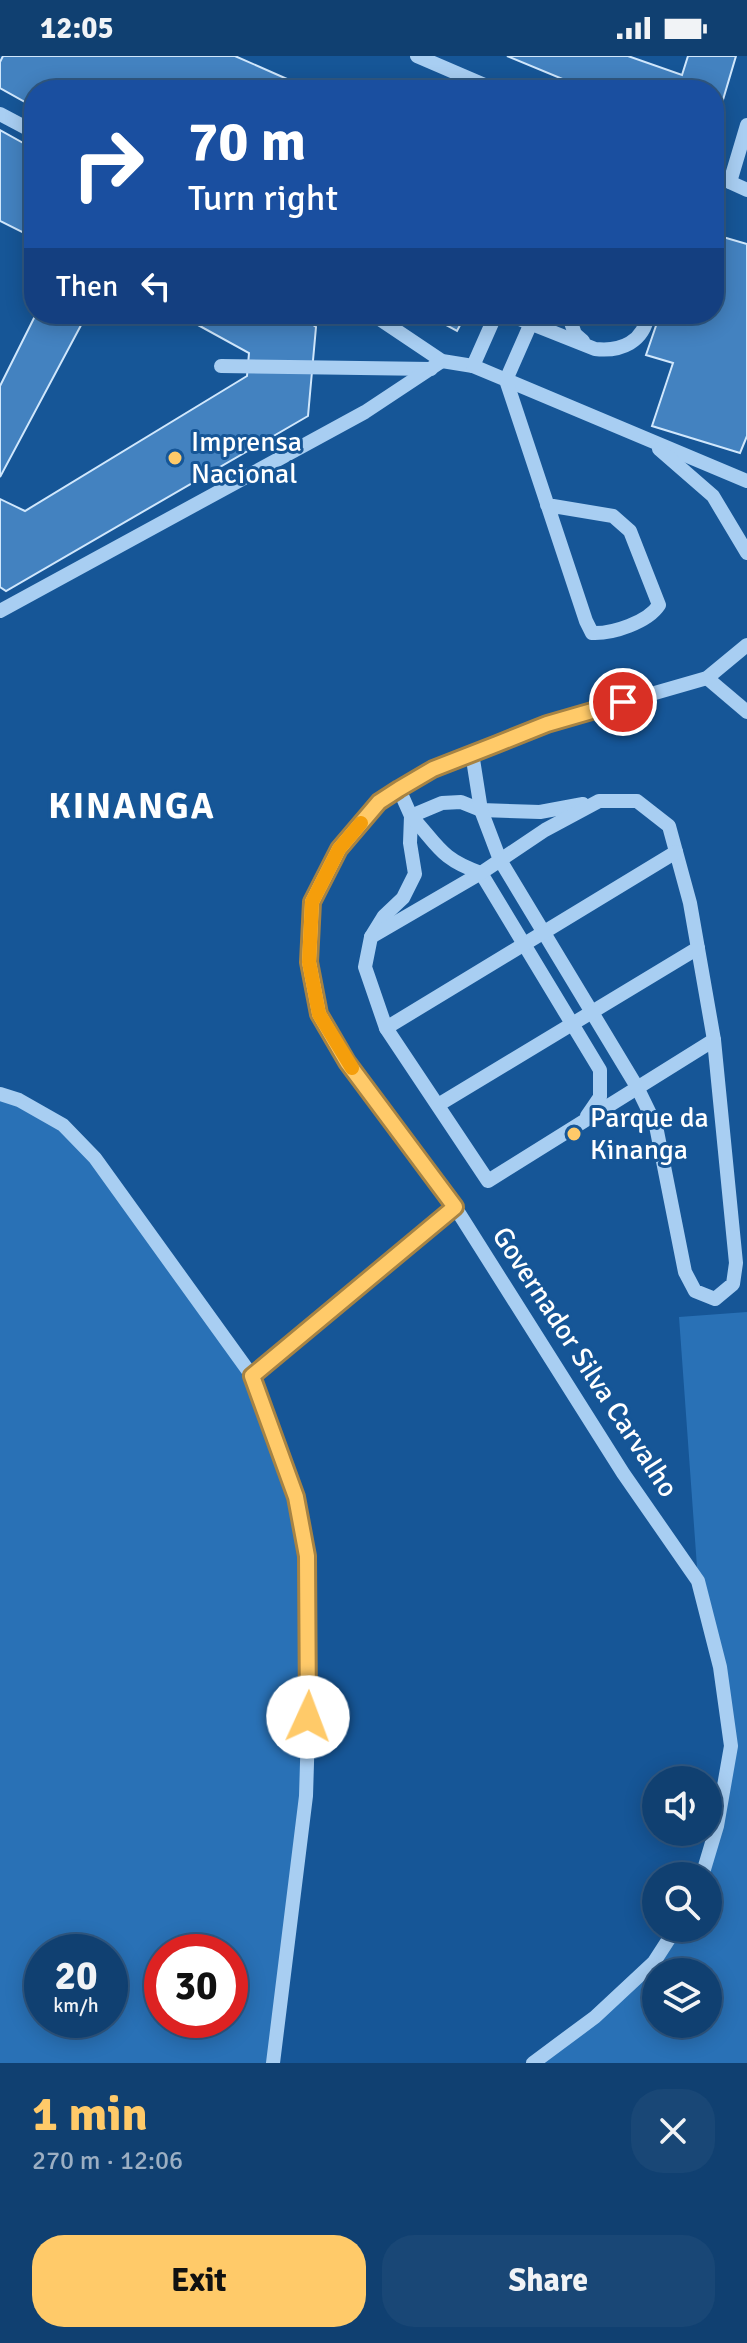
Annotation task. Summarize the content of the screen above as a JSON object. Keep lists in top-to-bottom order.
{
  "streets": {
    "street": ["Governador Silva Carvalho"]
  },
  "districts": ["KINANGA"],
  "places": ["Imprensa Nacional", "Parque da Kinanga"],
  "page": {
    "status": "12:05",
    "turn": ["70 m", "Turn right"],
    "then": "Then",
    "speed": "20 km/h",
    "limit": "30",
    "heading": ["1 min", "270 m · 12:06"],
    "buttons": ["Exit", "Share"]
  }
}
